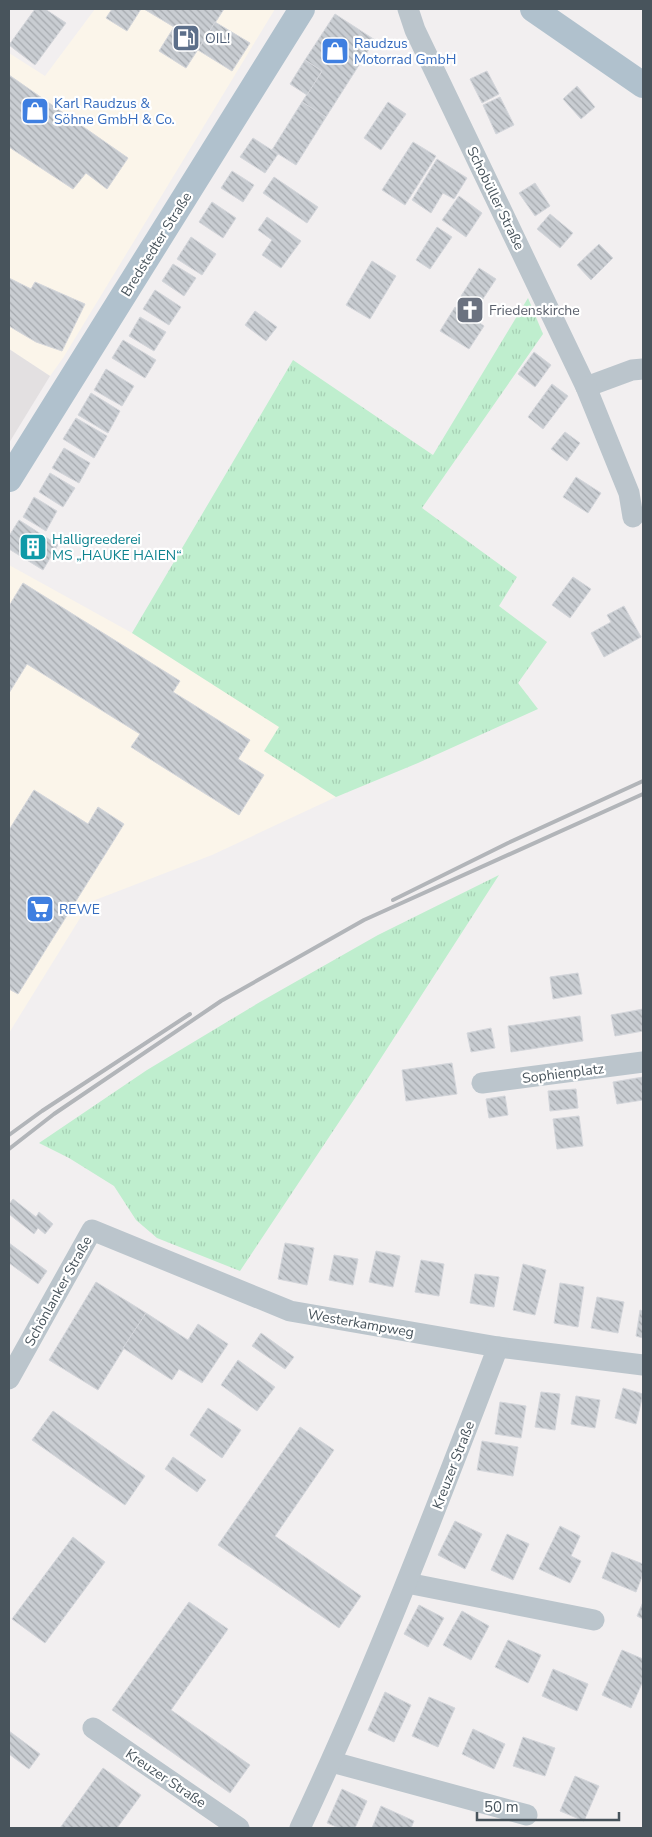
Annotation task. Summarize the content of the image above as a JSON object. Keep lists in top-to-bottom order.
{
  "streets": {
    "main road": ["Bredstedter Straße"],
    "street": [
      "Schobüller Straße",
      "Sophienplatz",
      "Schönlanker Straße",
      "Westerkampweg",
      "Kreuzer Straße"
    ]
  },
  "crossings": [
    ["Schönlanker Straße", "Westerkampweg"],
    ["Westerkampweg", "Kreuzer Straße"]
  ],
  "places": {
    "fuel station": ["OIL!"],
    "shop": ["Raudzus Motorrad GmbH", "Karl Raudzus & Söhne GmbH & Co."],
    "church": ["Friedenskirche"],
    "building": ["Halligreederei MS „HAUKE HAIEN“"],
    "supermarket": ["REWE"]
  },
  "scale_bar": "50 m"
}
